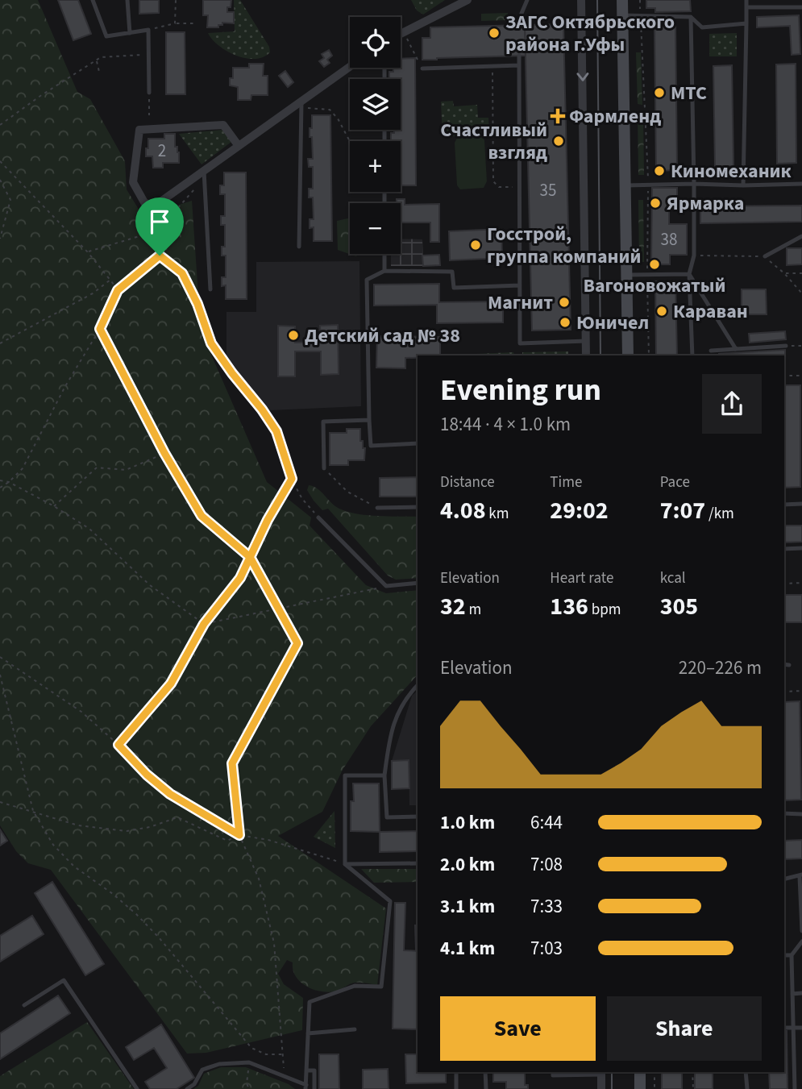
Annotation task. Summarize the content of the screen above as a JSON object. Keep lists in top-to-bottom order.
{
  "places": {
    "other": [
      "ЗАГС Октябрьского района г.Уфы",
      "МТС",
      "Счастливый взгляд",
      "Киномеханик",
      "Ярмарка",
      "Госстрой, группа компаний",
      "Вагоновожатый",
      "Магнит",
      "Караван",
      "Юничел",
      "Детский сад № 38"
    ],
    "health": ["Фармленд"]
  },
  "house_numbers": ["2", "35", "38"],
  "page": {
    "map_buttons": ["+", "−"],
    "heading": ["Evening run", "18:44 · 4 × 1.0 km"],
    "stats": [
      ["Distance", "4.08 km"],
      ["Time", "29:02"],
      ["Pace", "7:07 /km"],
      ["Elevation", "32 m"],
      ["Heart rate", "136 bpm"],
      ["kcal", "305"]
    ],
    "chart": ["Elevation", "220–226 m"],
    "list": [
      {
        "name": "1.0 km",
        "note": "6:44"
      },
      {
        "name": "2.0 km",
        "note": "7:08"
      },
      {
        "name": "3.1 km",
        "note": "7:33"
      },
      {
        "name": "4.1 km",
        "note": "7:03"
      }
    ],
    "buttons": ["Save", "Share"]
  }
}
